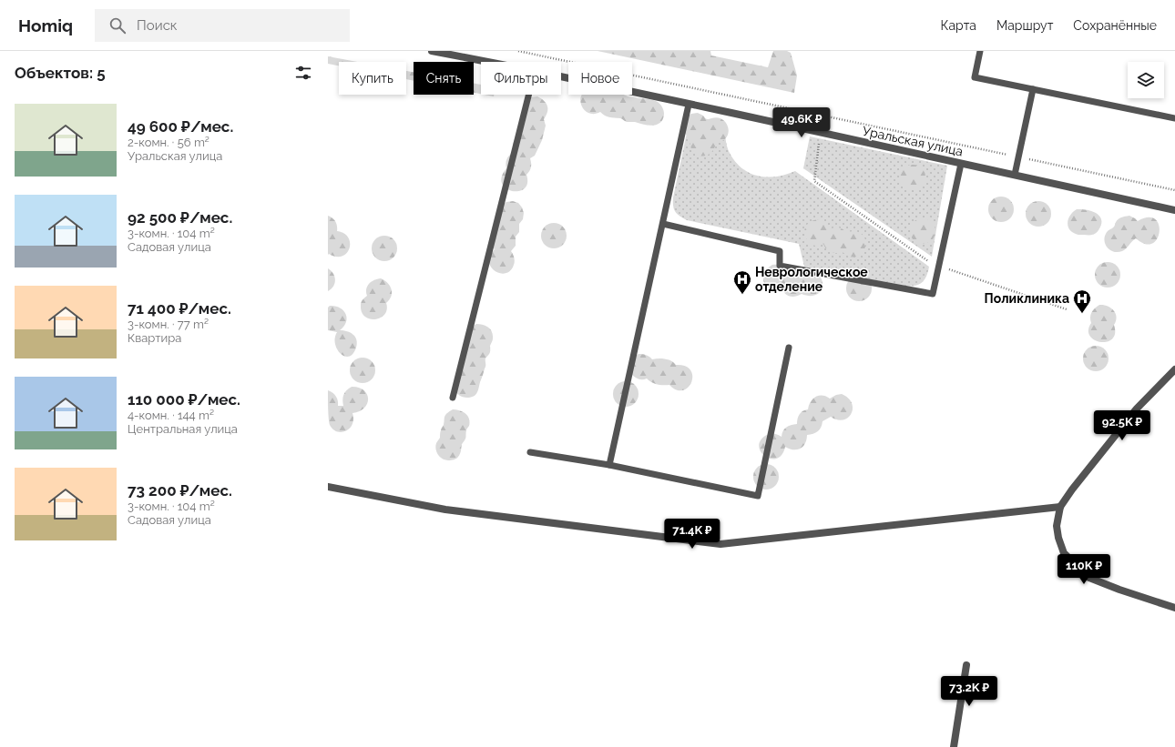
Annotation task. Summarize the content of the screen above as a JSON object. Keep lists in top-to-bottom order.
{
  "streets": {
    "street": ["Уральская улица"]
  },
  "places": {
    "hospital": ["Неврологическое отделение", "Поликлиника"]
  },
  "page": {
    "header": "Homiq",
    "search": "Поиск",
    "nav": ["Карта", "Маршрут", "Сохранённые"],
    "heading": "Объектов: 5",
    "chip": [
      "Купить",
      "Снять",
      "Фильтры",
      "Новое"
    ],
    "list": [
      {
        "name": "49 600 ₽/мес.",
        "note": "2-комн. · 56 m² · Уральская улица"
      },
      {
        "name": "92 500 ₽/мес.",
        "note": "3-комн. · 104 m² · Садовая улица"
      },
      {
        "name": "71 400 ₽/мес.",
        "note": "3-комн. · 77 m² · Квартира"
      },
      {
        "name": "110 000 ₽/мес.",
        "note": "4-комн. · 144 m² · Центральная улица"
      },
      {
        "name": "73 200 ₽/мес.",
        "note": "3-комн. · 104 m² · Садовая улица"
      }
    ],
    "price": [
      "49.6K ₽",
      "92.5K ₽",
      "71.4K ₽",
      "110K ₽",
      "73.2K ₽"
    ]
  }
}
